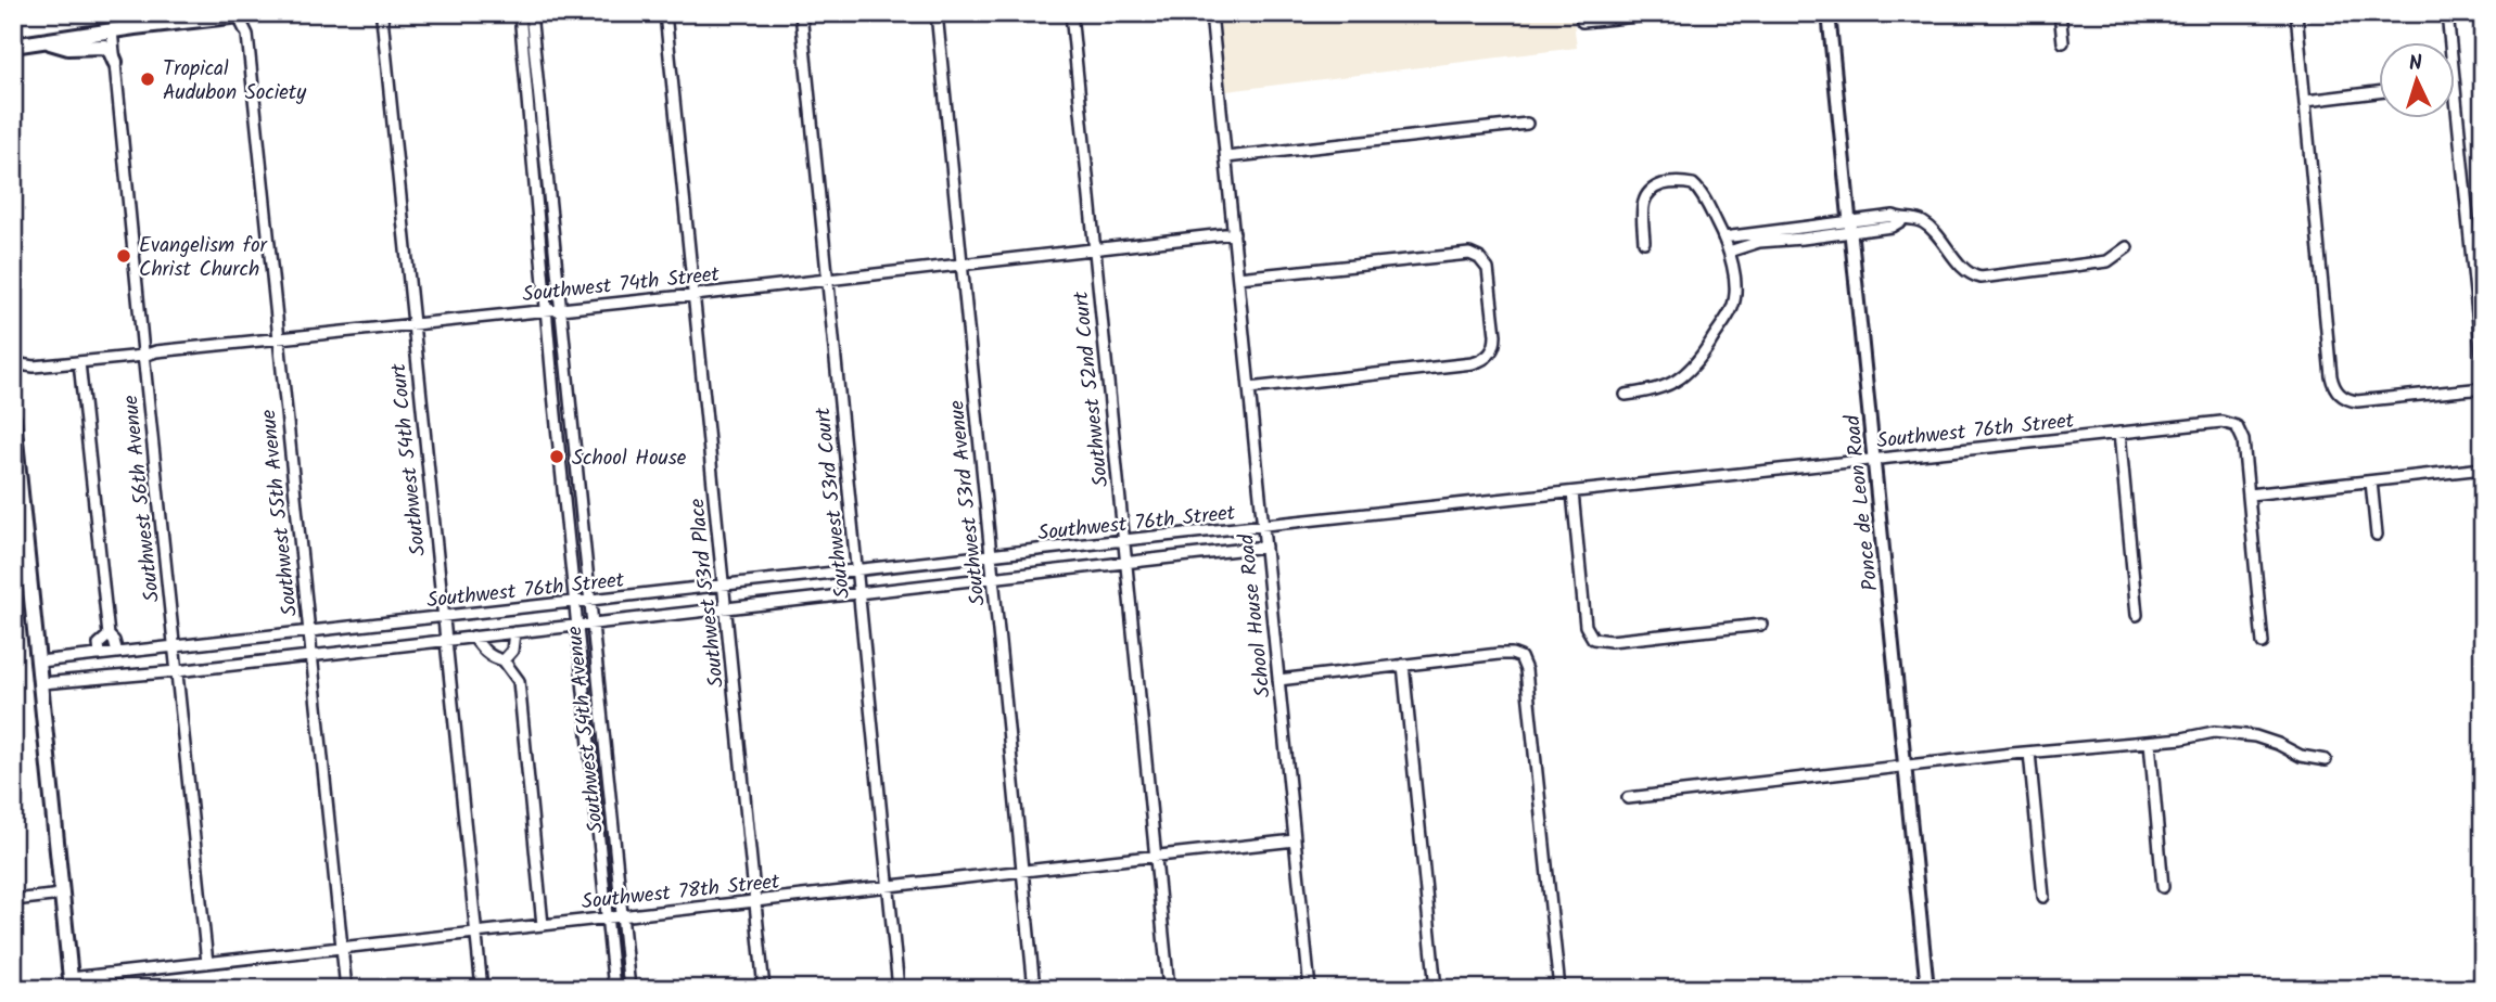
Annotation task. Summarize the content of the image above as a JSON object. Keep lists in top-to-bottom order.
{
  "streets": {
    "street": [
      "Southwest 74th Street",
      "Southwest 52nd Court",
      "Southwest 76th Street",
      "Southwest 54th Court",
      "Southwest 56th Avenue",
      "Southwest 53rd Court",
      "Southwest 53rd Avenue",
      "Ponce de Leon Road",
      "Southwest 55th Avenue",
      "Southwest 53rd Place",
      "School House Road",
      "Southwest 54th Avenue",
      "Southwest 78th Street"
    ]
  },
  "crossings": [
    ["Southwest 74th Street", "Southwest 52nd Court"],
    ["Southwest 74th Street", "Southwest 54th Court"],
    ["Southwest 74th Street", "Southwest 56th Avenue"],
    ["Southwest 74th Street", "Southwest 53rd Court"],
    ["Southwest 74th Street", "Southwest 53rd Avenue"],
    ["Southwest 74th Street", "Southwest 55th Avenue"],
    ["Southwest 74th Street", "Southwest 53rd Place"],
    ["Southwest 74th Street", "School House Road"],
    ["Southwest 74th Street", "Southwest 54th Avenue"],
    ["Southwest 52nd Court", "Southwest 76th Street"],
    ["Southwest 52nd Court", "Southwest 78th Street"],
    ["Southwest 76th Street", "Southwest 54th Court"],
    ["Southwest 76th Street", "Southwest 56th Avenue"],
    ["Southwest 76th Street", "Southwest 53rd Court"],
    ["Southwest 76th Street", "Southwest 53rd Avenue"],
    ["Southwest 76th Street", "Ponce de Leon Road"],
    ["Southwest 76th Street", "Southwest 55th Avenue"],
    ["Southwest 76th Street", "Southwest 53rd Place"],
    ["Southwest 76th Street", "School House Road"],
    ["Southwest 76th Street", "Southwest 54th Avenue"],
    ["Southwest 54th Court", "Southwest 78th Street"],
    ["Southwest 56th Avenue", "Southwest 78th Street"],
    ["Southwest 53rd Court", "Southwest 78th Street"],
    ["Southwest 53rd Avenue", "Southwest 78th Street"],
    ["Southwest 55th Avenue", "Southwest 78th Street"],
    ["Southwest 53rd Place", "Southwest 78th Street"],
    ["School House Road", "Southwest 78th Street"],
    ["Southwest 54th Avenue", "Southwest 78th Street"]
  ],
  "places": ["Tropical Audubon Society", "Evangelism for Christ Church", "School House"],
  "north": "top"
}
